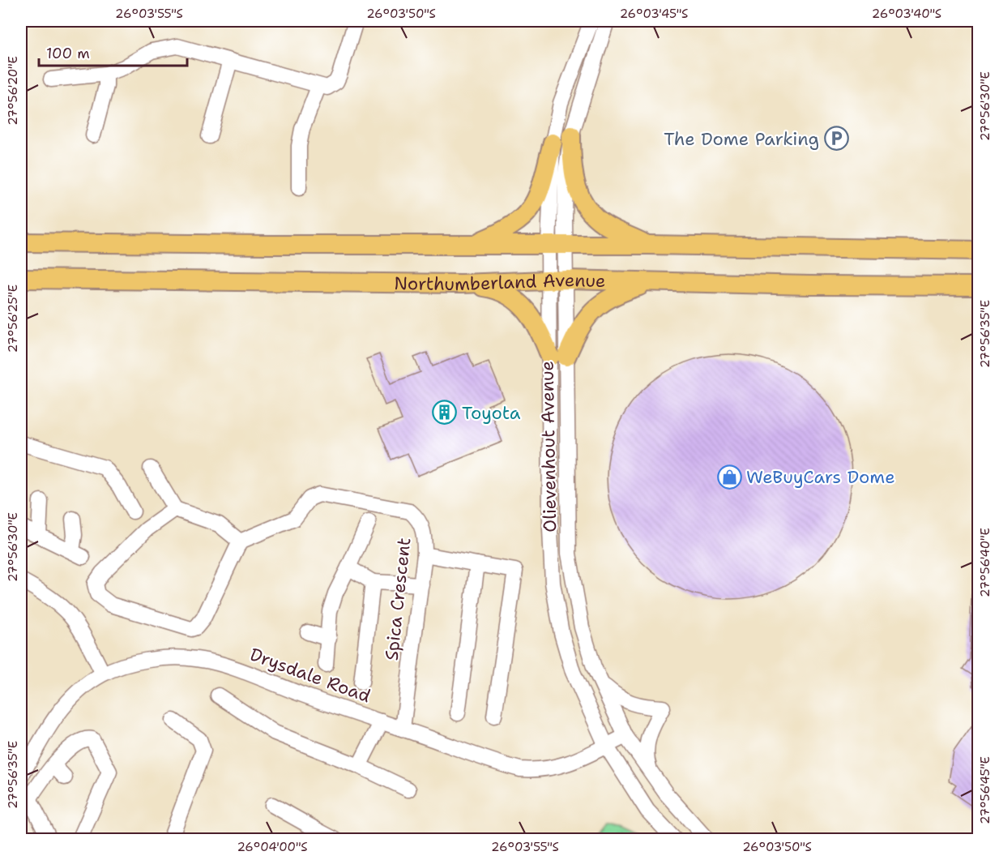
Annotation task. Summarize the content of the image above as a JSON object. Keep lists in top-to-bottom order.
{
  "streets": {
    "main road": ["Northumberland Avenue"],
    "street": ["Olievenhout Avenue", "Spica Crescent", "Drysdale Road"]
  },
  "crossings": [
    ["Northumberland Avenue", "Olievenhout Avenue"],
    ["Olievenhout Avenue", "Drysdale Road"],
    ["Spica Crescent", "Drysdale Road"]
  ],
  "places": {
    "parking": ["The Dome Parking"],
    "building": ["Toyota"],
    "shop": ["WeBuyCars Dome"]
  },
  "scale_bar": "100 m",
  "coordinates": [
    "26°03'55\"S",
    "26°03'50\"S",
    "26°03'45\"S",
    "26°03'40\"S",
    "27°56'20\"E",
    "27°56'30\"E",
    "27°56'25\"E",
    "27°56'35\"E",
    "27°56'40\"E",
    "27°56'45\"E",
    "26°04'00\"S"
  ]
}
